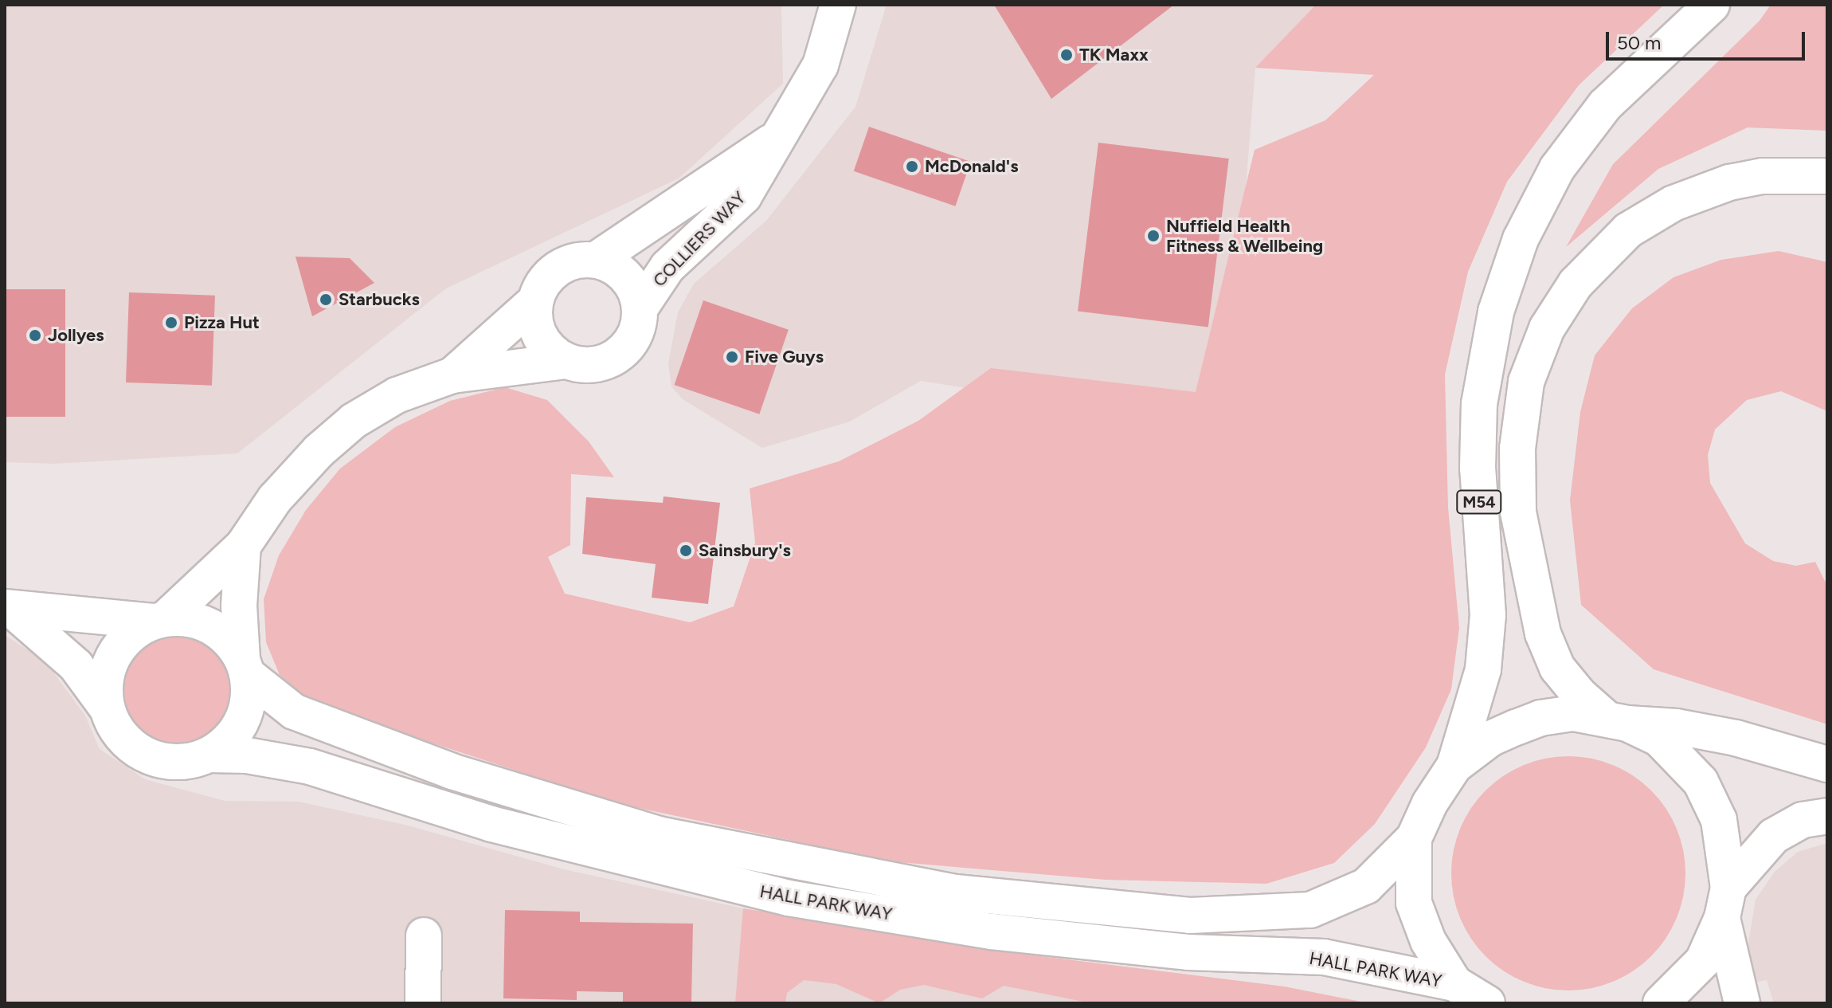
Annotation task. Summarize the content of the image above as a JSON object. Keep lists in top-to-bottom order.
{
  "streets": {
    "main road": ["COLLIERS WAY", "M54", "HALL PARK WAY"]
  },
  "crossings": [
    ["COLLIERS WAY", "HALL PARK WAY"]
  ],
  "places": [
    "TK Maxx",
    "McDonald's",
    "Nuffield Health Fitness & Wellbeing",
    "Starbucks",
    "Pizza Hut",
    "Jollyes",
    "Five Guys",
    "Sainsbury's"
  ],
  "scale_bar": "50 m"
}
